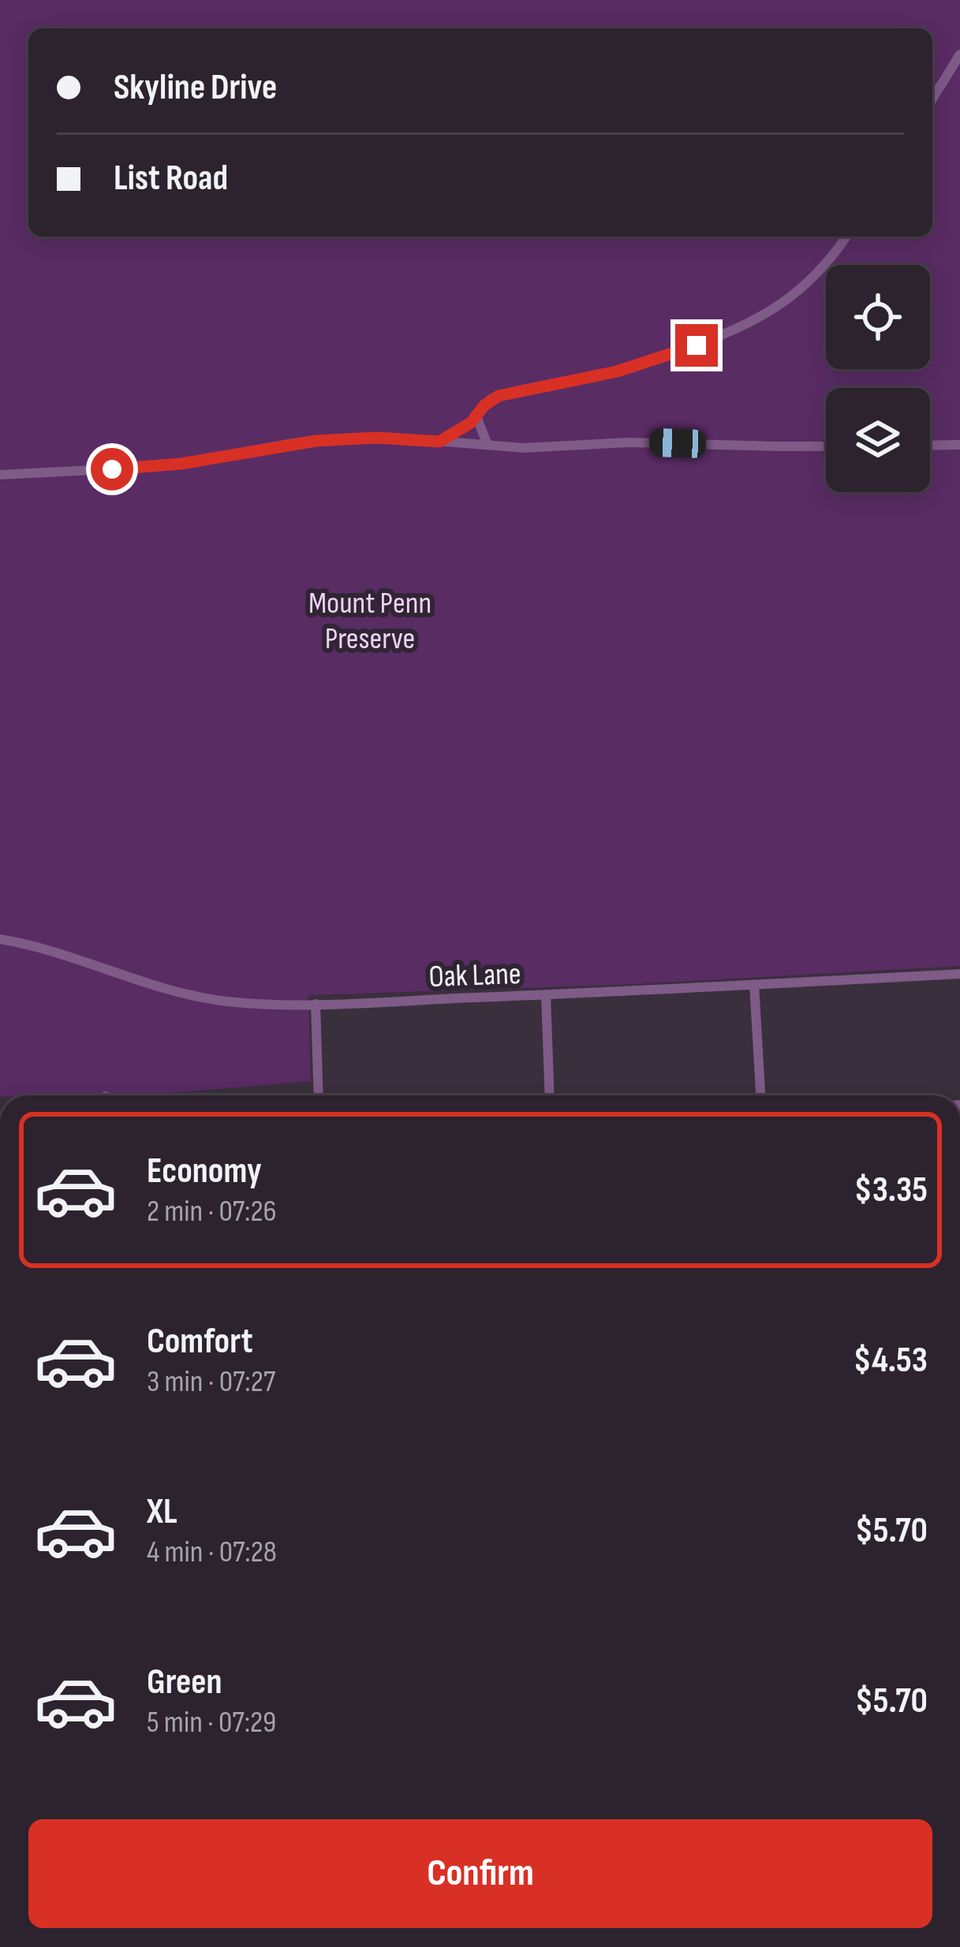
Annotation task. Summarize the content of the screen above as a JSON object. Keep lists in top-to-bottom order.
{
  "streets": {
    "street": ["Oak Lane"]
  },
  "parks": ["Mount Penn Preserve"],
  "page": {
    "banner": ["Skyline Drive", "List Road"],
    "list": [
      {
        "name": "Economy",
        "note": "2 min · 07:26",
        "value": "$3.35"
      },
      {
        "name": "Comfort",
        "note": "3 min · 07:27",
        "value": "$4.53"
      },
      {
        "name": "XL",
        "note": "4 min · 07:28",
        "value": "$5.70"
      },
      {
        "name": "Green",
        "note": "5 min · 07:29",
        "value": "$5.70"
      }
    ],
    "buttons": "Confirm"
  }
}
